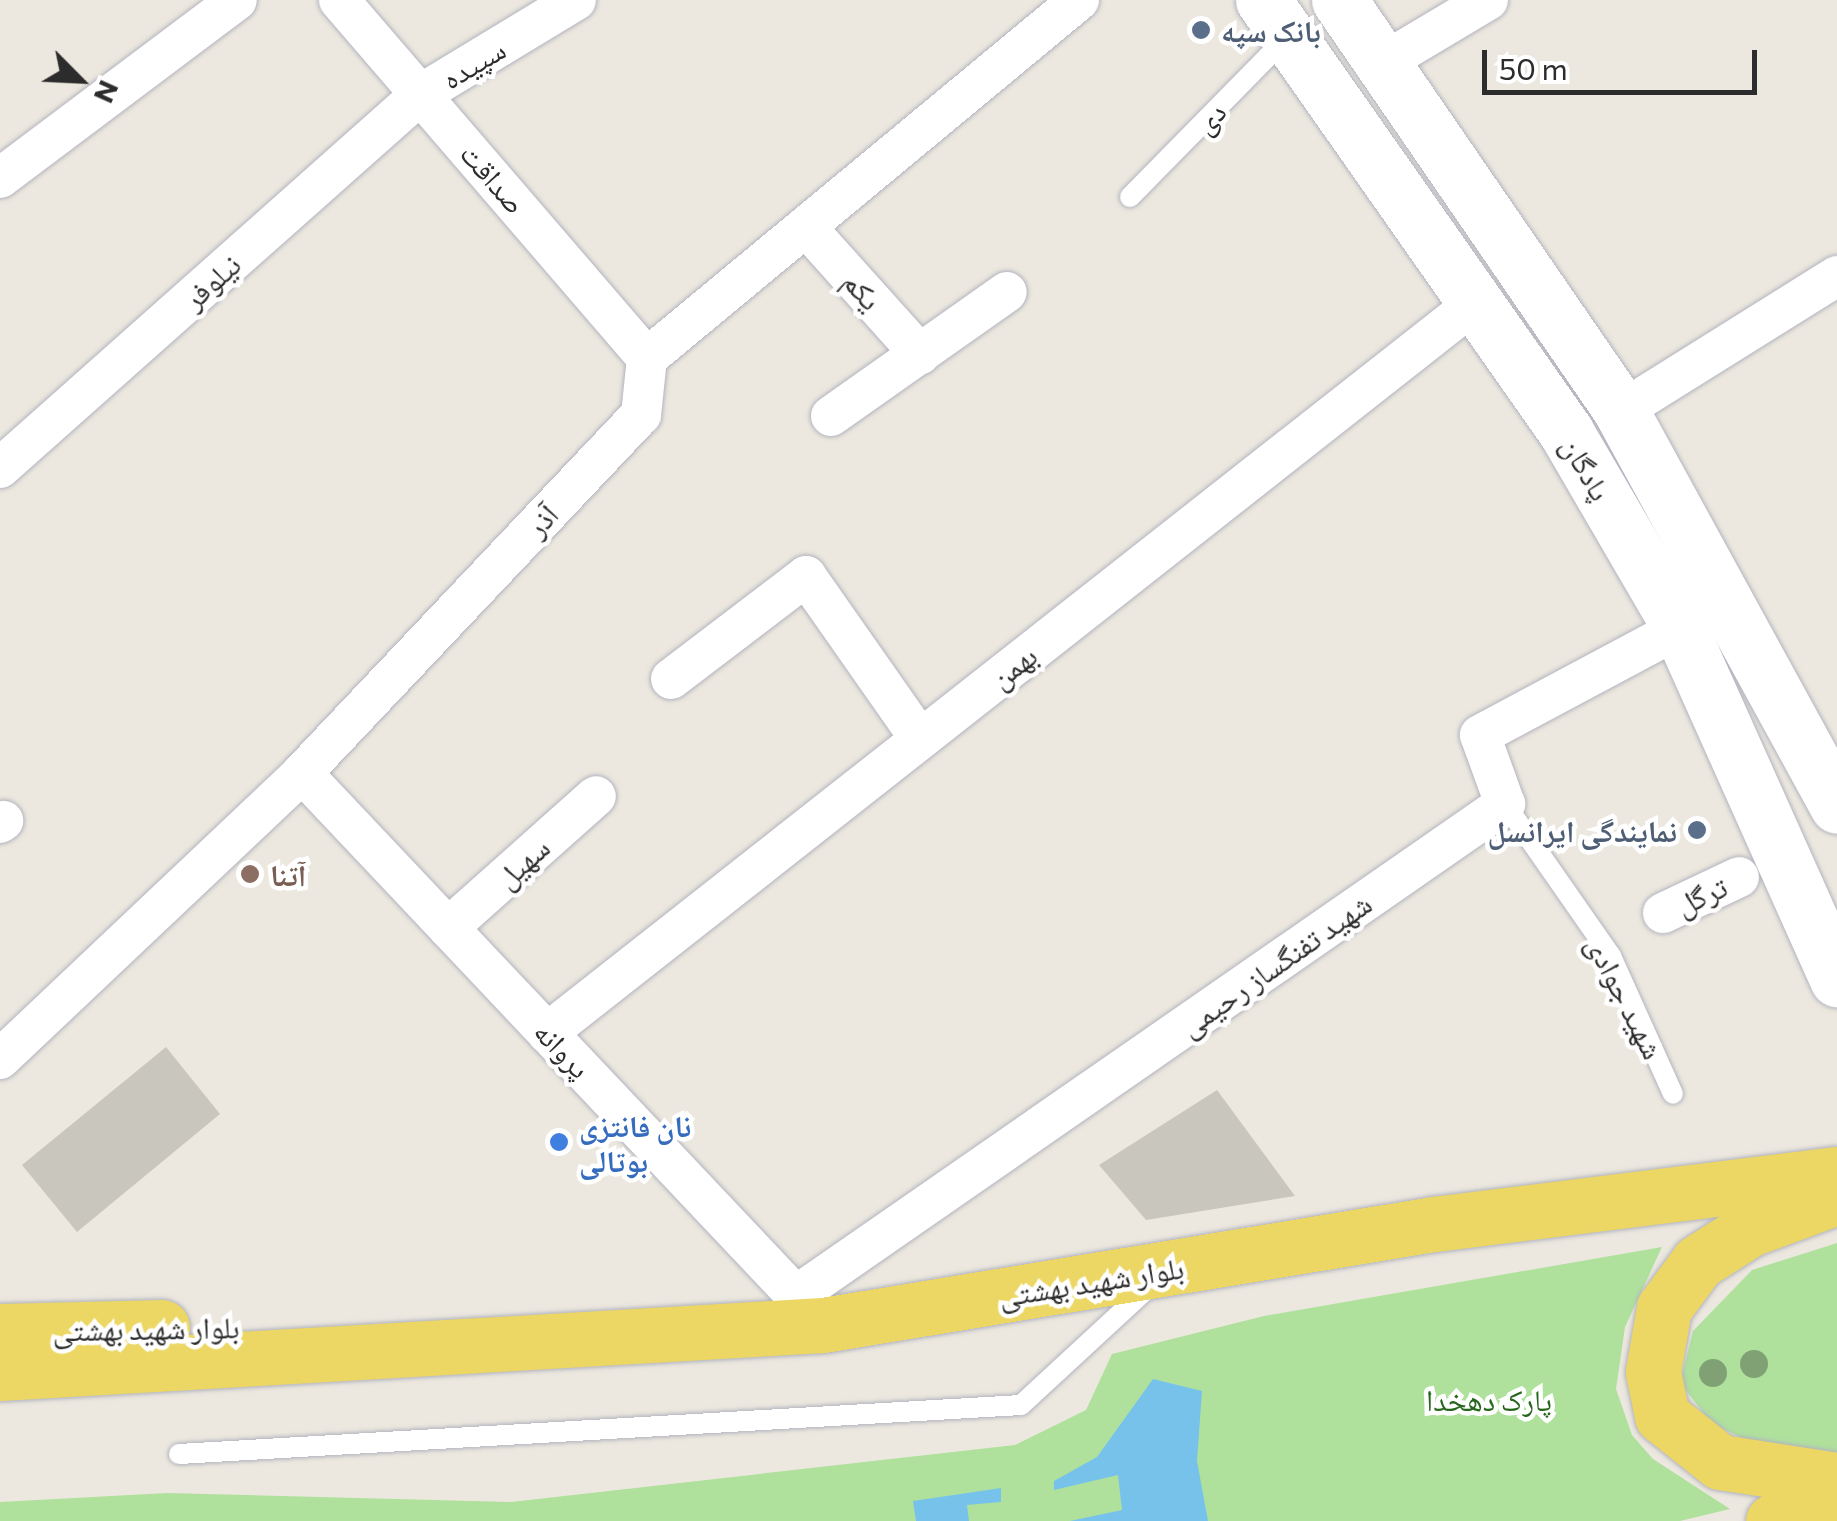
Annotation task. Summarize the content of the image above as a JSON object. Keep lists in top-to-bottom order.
{
  "streets": {
    "main road": ["پادگان", "بلوار شهید بهشتی"],
    "street": [
      "سپیده",
      "صداقت",
      "نیلوفر",
      "یکم",
      "آذر",
      "بهمن",
      "سهیل",
      "ترگل",
      "شهید تفنگساز رحیمی",
      "پروانه"
    ],
    "lane": ["دی", "شهید جوادی"]
  },
  "crossings": [
    ["سپیده", "صداقت"],
    ["سپیده", "نیلوفر"],
    ["دی", "پادگان"],
    ["صداقت", "نیلوفر"],
    ["صداقت", "آذر"],
    ["پادگان", "بهمن"],
    ["آذر", "پروانه"],
    ["بهمن", "پروانه"],
    ["سهیل", "پروانه"],
    ["شهید تفنگساز رحیمی", "شهید جوادی"],
    ["شهید تفنگساز رحیمی", "پروانه"],
    ["شهید تفنگساز رحیمی", "بلوار شهید بهشتی"],
    ["پروانه", "بلوار شهید بهشتی"]
  ],
  "parks": ["پارک دهخدا"],
  "places": [
    "بانک سپه",
    "نمایندگی ایرانسل",
    "آتنا",
    "نان فانتزی بوتالی"
  ],
  "scale_bar": "50 m",
  "north": "bottom right"
}
